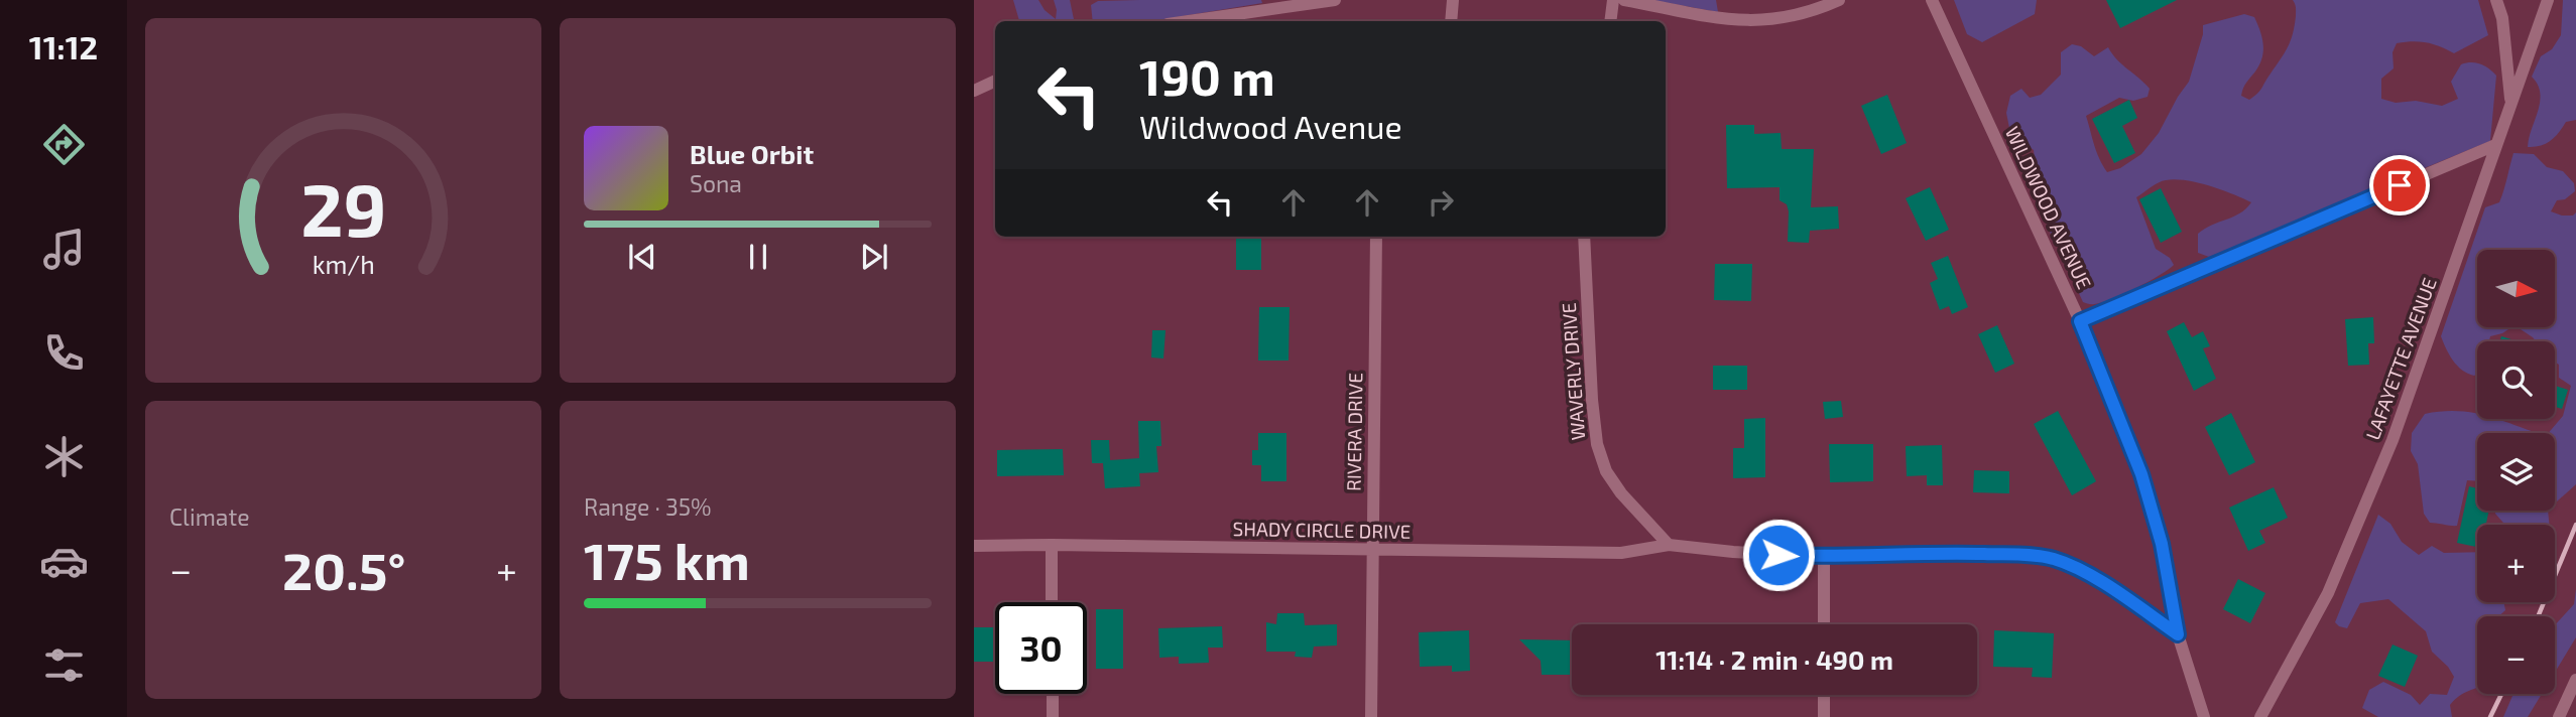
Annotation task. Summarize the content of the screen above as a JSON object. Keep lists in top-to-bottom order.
{
  "streets": {
    "street": [
      "WILDWOOD AVENUE",
      "LAFAYETTE AVENUE",
      "WAVERLY DRIVE",
      "RIVERA DRIVE",
      "SHADY CIRCLE DRIVE"
    ]
  },
  "crossings": [
    ["WAVERLY DRIVE", "SHADY CIRCLE DRIVE"],
    ["RIVERA DRIVE", "SHADY CIRCLE DRIVE"]
  ],
  "north": "right",
  "page": {
    "tabs": "11:12",
    "turn": ["190 m", "Wildwood Avenue"],
    "song": ["Blue Orbit", "Sona"],
    "map_buttons": ["+", "−"],
    "tile": [
      "Climate",
      ["Range · 35%", "175 km"]
    ],
    "heat": ["−", "20.5°", "+"],
    "limit": "30",
    "trip": "11:14 · 2 min · 490 m",
    "gauge": ["29", "km/h"]
  }
}
